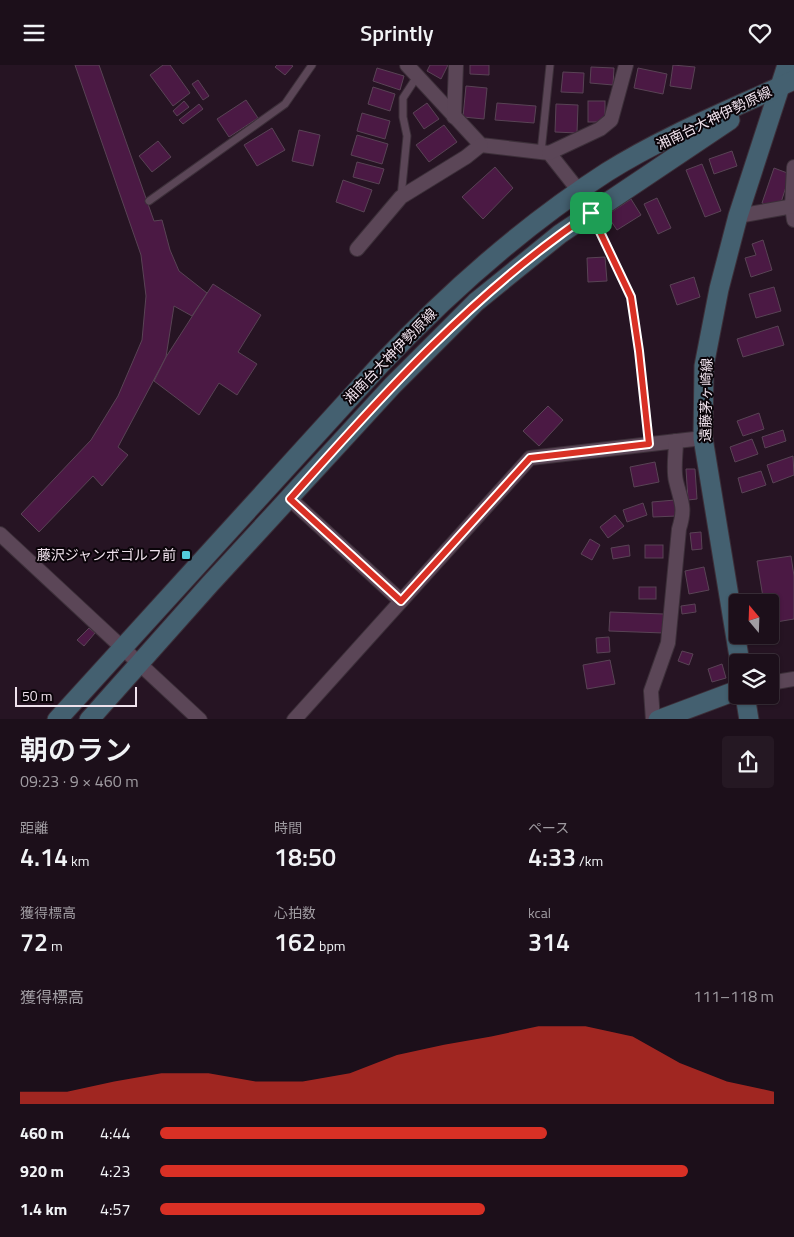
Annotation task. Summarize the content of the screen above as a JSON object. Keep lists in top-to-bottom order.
{
  "streets": {
    "street": ["湘南台大神伊勢原線", "遠藤茅ヶ崎線"]
  },
  "crossings": [
    ["湘南台大神伊勢原線", "遠藤茅ヶ崎線"]
  ],
  "places": {
    "transit": ["藤沢ジャンボゴルフ前"]
  },
  "scale_bar": "50 m",
  "north": "top",
  "page": {
    "header": "Sprintly",
    "scale": "50 m",
    "heading": ["朝のラン", "09:23 · 9 × 460 m"],
    "stats": [
      ["距離", "4.14 km"],
      ["時間", "18:50"],
      ["ペース", "4:33 /km"],
      ["獲得標高", "72 m"],
      ["心拍数", "162 bpm"],
      ["kcal", "314"]
    ],
    "chart": ["獲得標高", "111–118 m"],
    "list": [
      {
        "name": "460 m",
        "note": "4:44"
      },
      {
        "name": "920 m",
        "note": "4:23"
      },
      {
        "name": "1.4 km",
        "note": "4:57"
      }
    ]
  }
}
